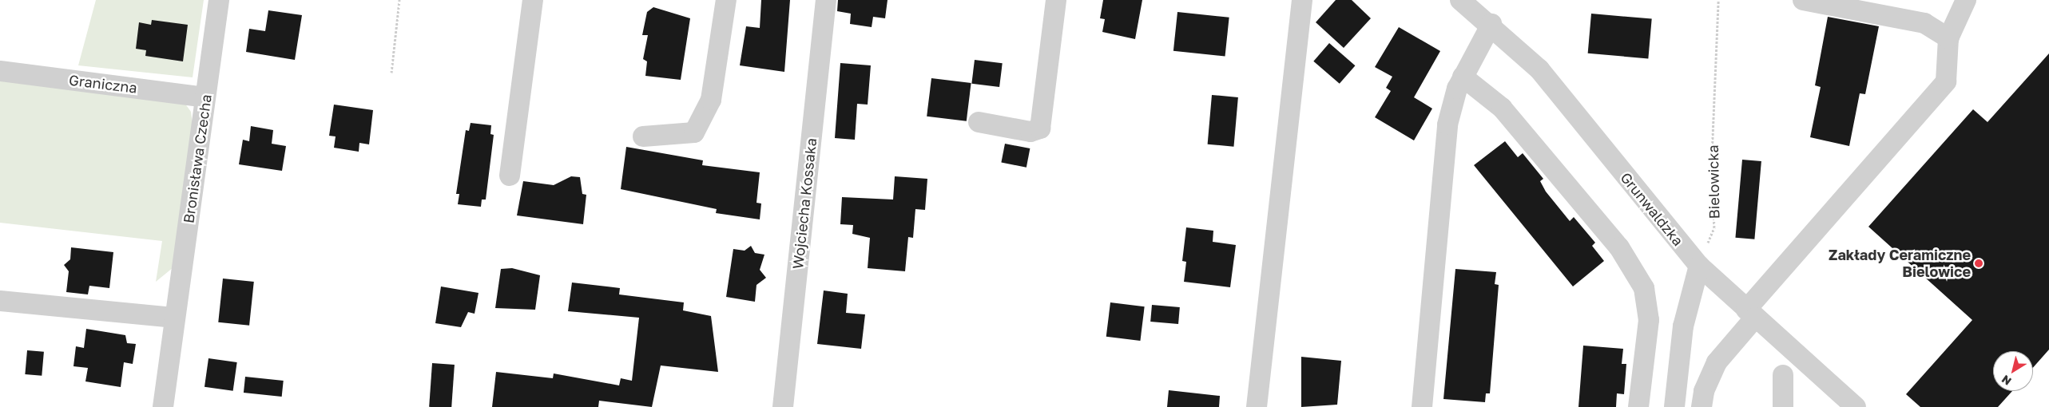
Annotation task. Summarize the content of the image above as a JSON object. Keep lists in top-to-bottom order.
{
  "streets": {
    "street": [
      "Graniczna",
      "Bronisława Czecha",
      "Wojciecha Kossaka",
      "Grunwaldzka"
    ],
    "path": ["Bielowicka"]
  },
  "crossings": [
    ["Graniczna", "Bronisława Czecha"],
    ["Bielowicka", "Grunwaldzka"]
  ],
  "places": ["Zakłady Ceramiczne Bielowice"],
  "north": "bottom left"
}
